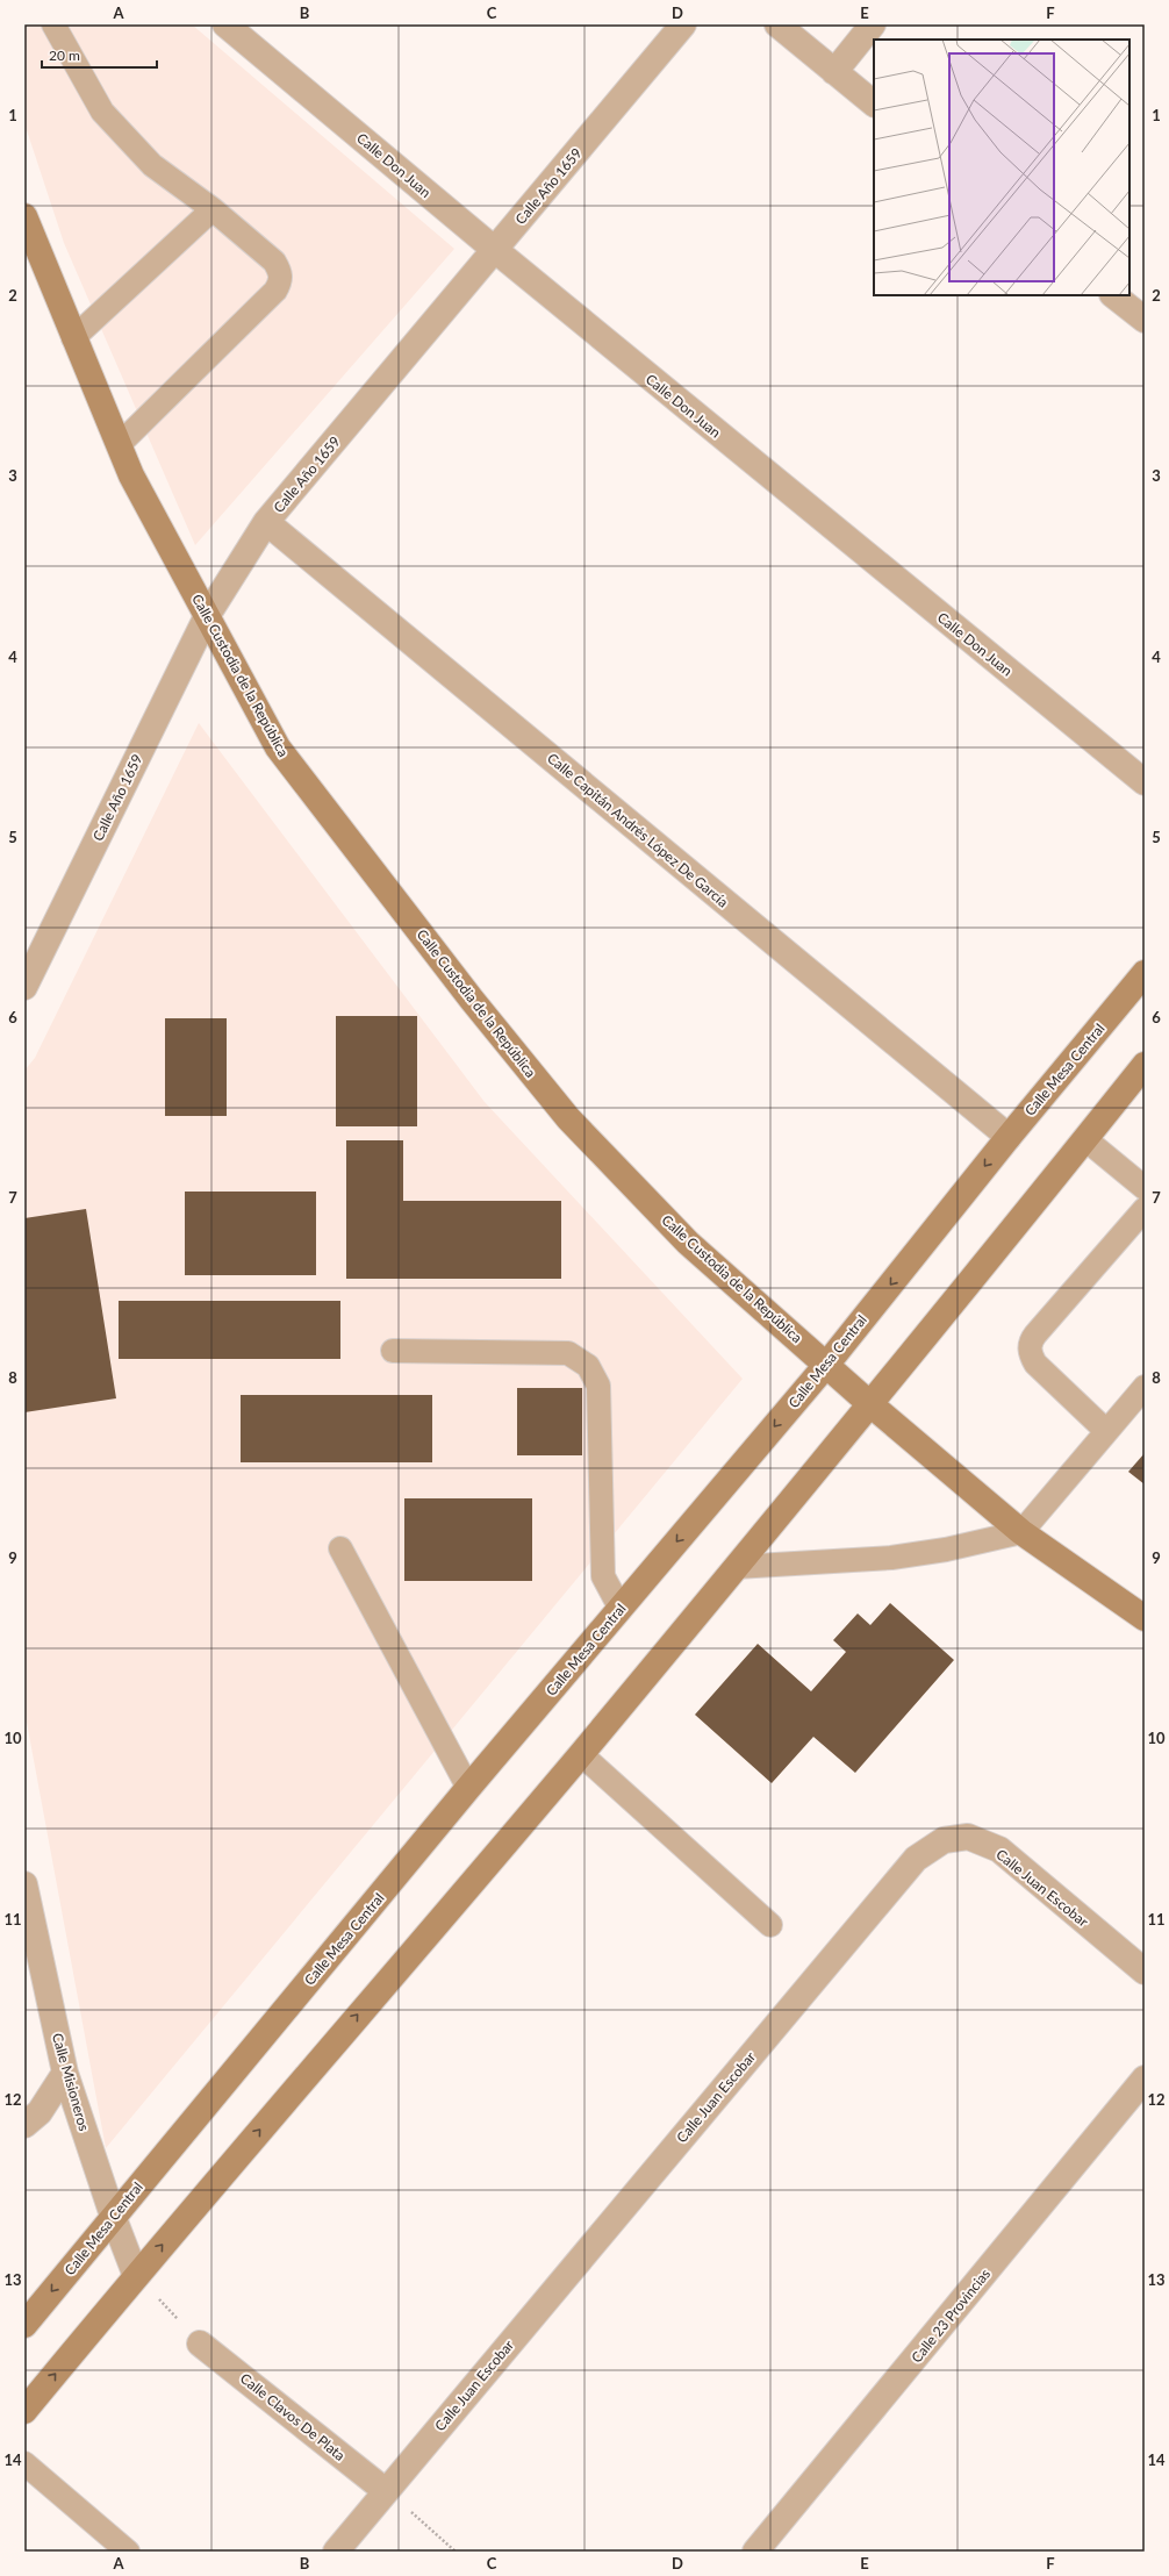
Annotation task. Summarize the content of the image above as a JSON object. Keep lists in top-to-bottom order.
{
  "streets": {
    "main road": ["Calle Custodia de la República", "Calle Mesa Central"],
    "street": [
      "Calle Don Juan",
      "Calle Año 1659",
      "Calle Capitán Andrés López De García",
      "Calle Juan Escobar",
      "Calle Misioneros",
      "Calle 23 Provincias",
      "Calle Clavos De Plata"
    ]
  },
  "crossings": [
    ["Calle Don Juan", "Calle Año 1659"],
    ["Calle Año 1659", "Calle Custodia de la República"],
    ["Calle Año 1659", "Calle Capitán Andrés López De García"],
    ["Calle Custodia de la República", "Calle Mesa Central"],
    ["Calle Capitán Andrés López De García", "Calle Mesa Central"],
    ["Calle Mesa Central", "Calle Misioneros"],
    ["Calle Juan Escobar", "Calle Clavos De Plata"]
  ],
  "scale_bar": "20 m",
  "grid": {
    "columns": [
      "A",
      "B",
      "C",
      "D",
      "E",
      "F"
    ],
    "rows": [
      "1",
      "2",
      "3",
      "4",
      "5",
      "6",
      "7",
      "8",
      "9",
      "10",
      "11",
      "12",
      "13",
      "14"
    ]
  }
}
